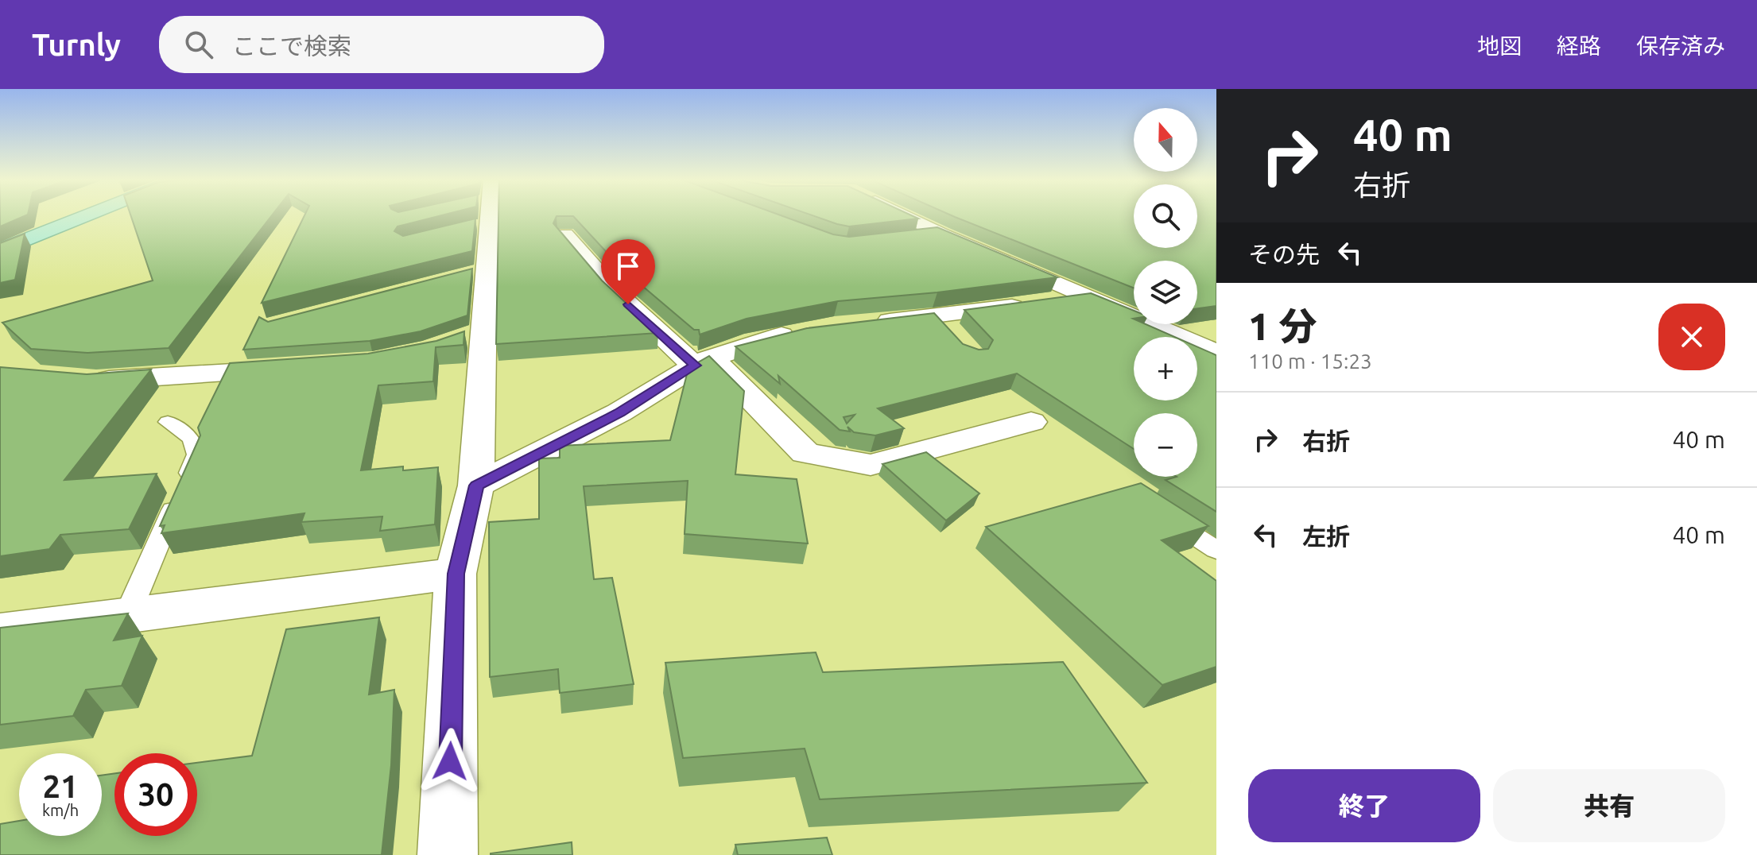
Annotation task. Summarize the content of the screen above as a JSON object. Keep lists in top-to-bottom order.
{
  "north": "top",
  "page": {
    "header": "Turnly",
    "search": "ここで検索",
    "nav": ["地図", "経路", "保存済み"],
    "turn": ["40 m", "右折"],
    "map_buttons": ["+", "−"],
    "then": "その先",
    "heading": ["1 分", "110 m · 15:23"],
    "list": [
      {
        "name": "右折",
        "value": "40 m"
      },
      {
        "name": "左折",
        "value": "40 m"
      }
    ],
    "speed": "21 km/h",
    "limit": "30",
    "buttons": ["終了", "共有"]
  }
}
